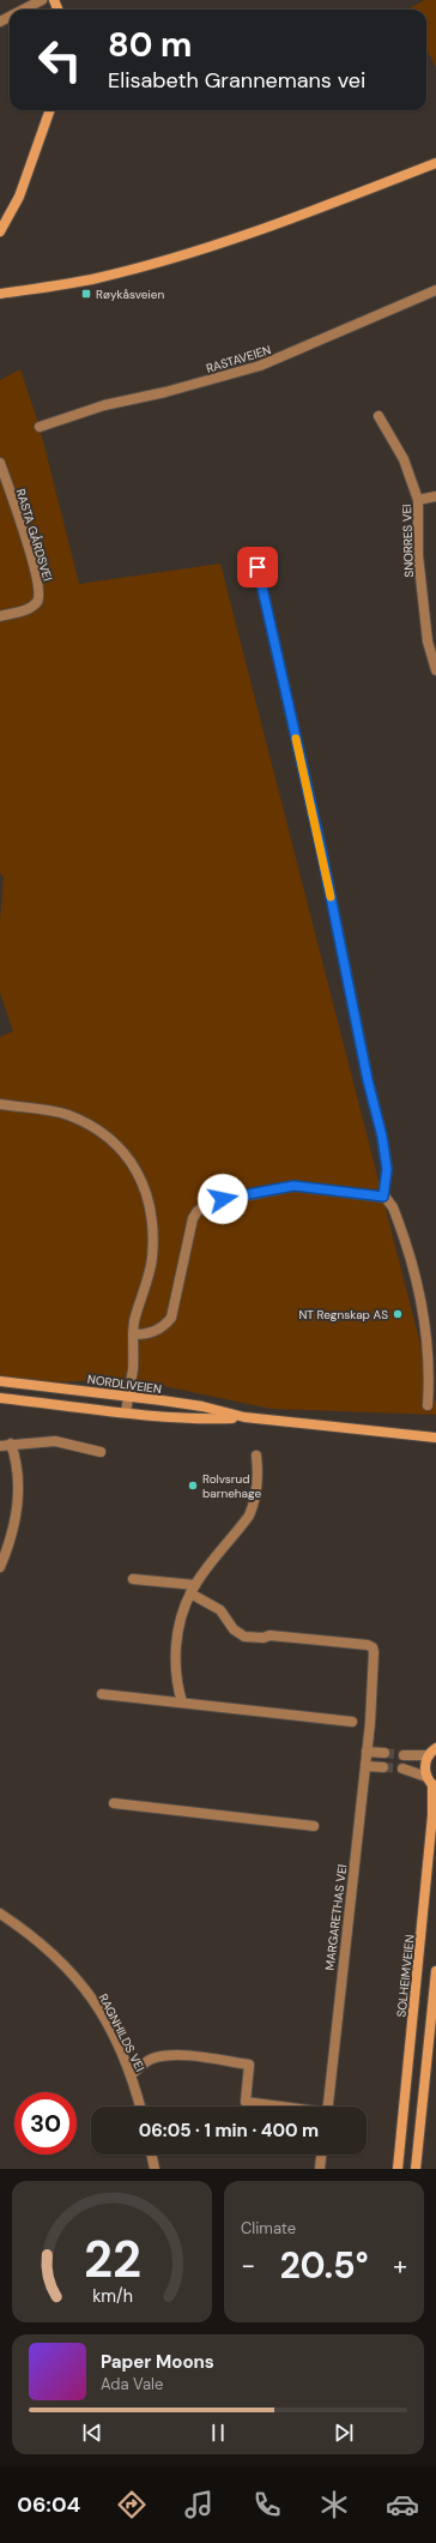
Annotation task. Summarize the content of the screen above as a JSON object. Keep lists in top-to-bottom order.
{
  "streets": {
    "main road": ["NORDLIVEIEN", "SOLHEIMVEIEN"],
    "street": [
      "RASTAVEIEN",
      "RASTA GÅRDSVEI",
      "SNORRES VEI",
      "MARGARETHAS VEI",
      "RAGNHILDS VEI"
    ]
  },
  "places": {
    "transit": ["Røykåsveien"],
    "other": ["NT Regnskap AS", "Rolvsrud barnehage"]
  },
  "page": {
    "turn": ["80 m", "Elisabeth Grannemans vei"],
    "limit": "30",
    "trip": "06:05 · 1 min · 400 m",
    "tile": "Climate",
    "heat": ["−", "20.5°", "+"],
    "song": ["Paper Moons", "Ada Vale"],
    "tabs": "06:04",
    "gauge": ["22", "km/h"]
  }
}
